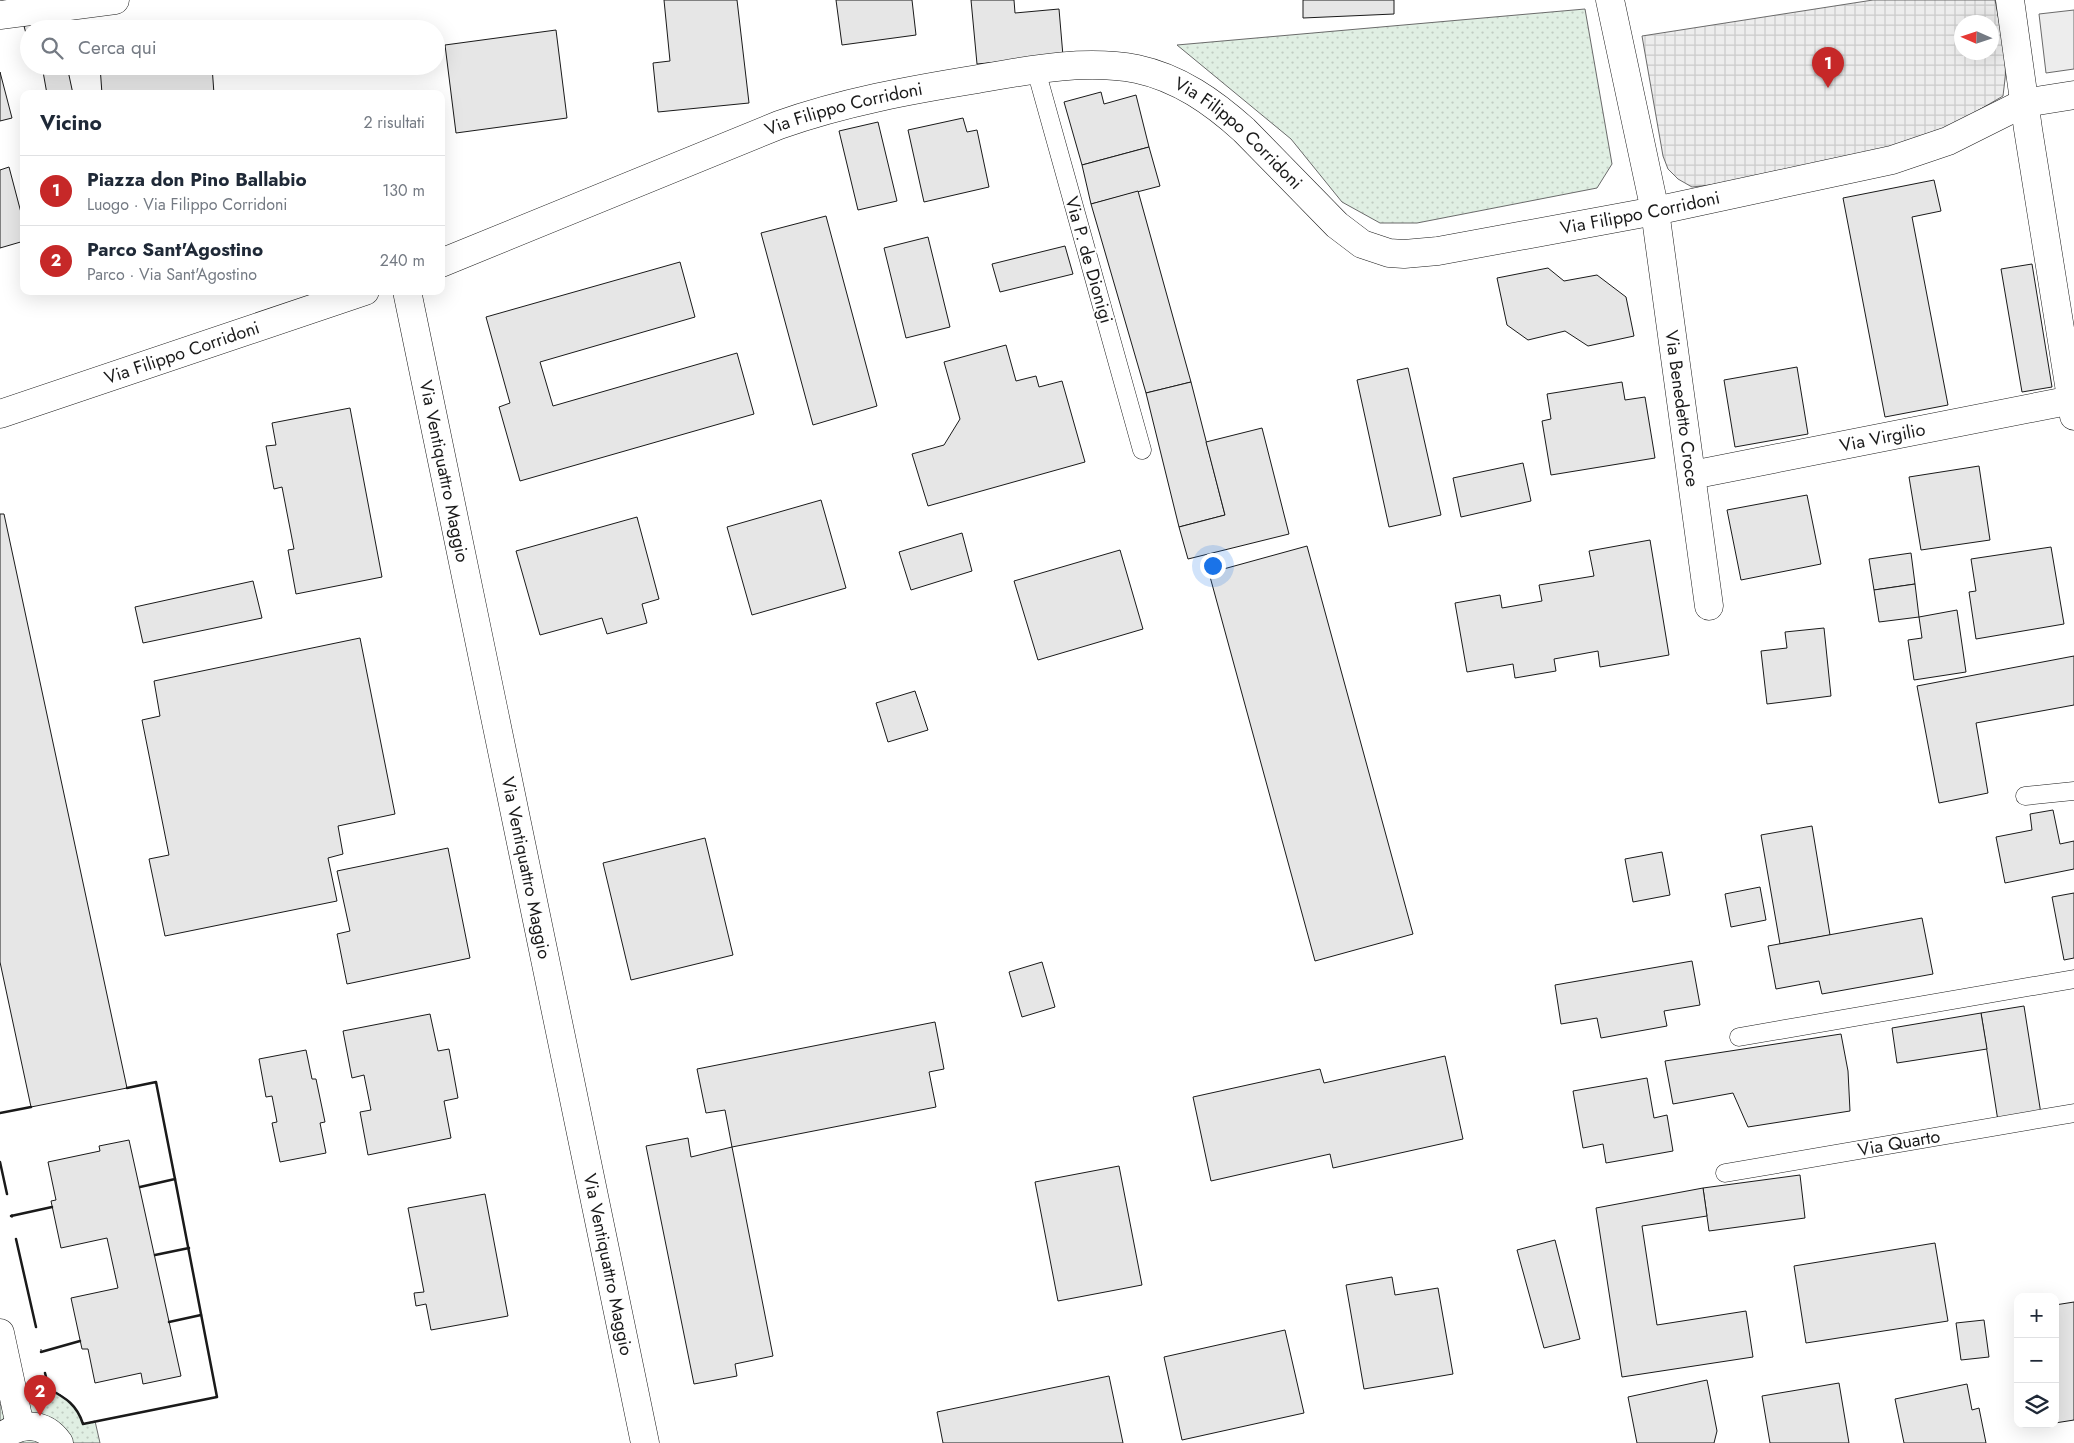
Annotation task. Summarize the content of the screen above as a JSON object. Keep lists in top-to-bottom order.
{
  "streets": {
    "street": [
      "Via Filippo Corridoni",
      "Via Benedetto Croce",
      "Via Virgilio",
      "Via Ventiquattro Maggio"
    ],
    "lane": ["Via P. de Dionigi", "Via Quarto"]
  },
  "crossings": [
    ["Via Filippo Corridoni", "Via P. de Dionigi"],
    ["Via Filippo Corridoni", "Via Benedetto Croce"],
    ["Via Filippo Corridoni", "Via Virgilio"],
    ["Via Benedetto Croce", "Via Virgilio"]
  ],
  "north": "left",
  "page": {
    "search": "Cerca qui",
    "pins": ["1", "2"],
    "heading": ["Vicino", "2 risultati"],
    "list": [
      {
        "mark": "1",
        "name": "Piazza don Pino Ballabio",
        "note": "Luogo · Via Filippo Corridoni",
        "value": "130 m"
      },
      {
        "mark": "2",
        "name": "Parco Sant'Agostino",
        "note": "Parco · Via Sant'Agostino",
        "value": "240 m"
      }
    ],
    "map_buttons": ["+", "−"]
  }
}
